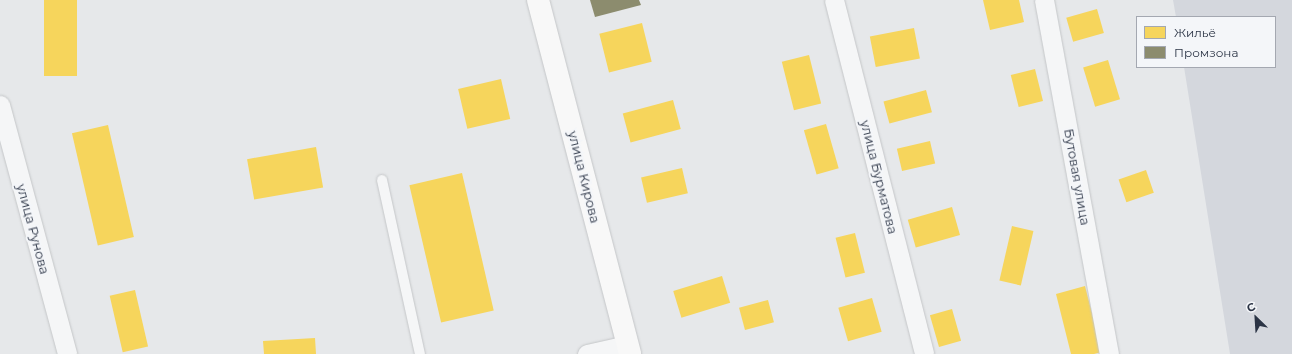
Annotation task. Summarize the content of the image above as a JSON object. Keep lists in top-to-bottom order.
{
  "streets": {
    "main road": ["улица Кирова"],
    "street": ["улица Бурматова", "Бутовая улица", "улица Рунова"]
  },
  "legend": ["Жильё", "Промзона"],
  "north": "top left"
}
